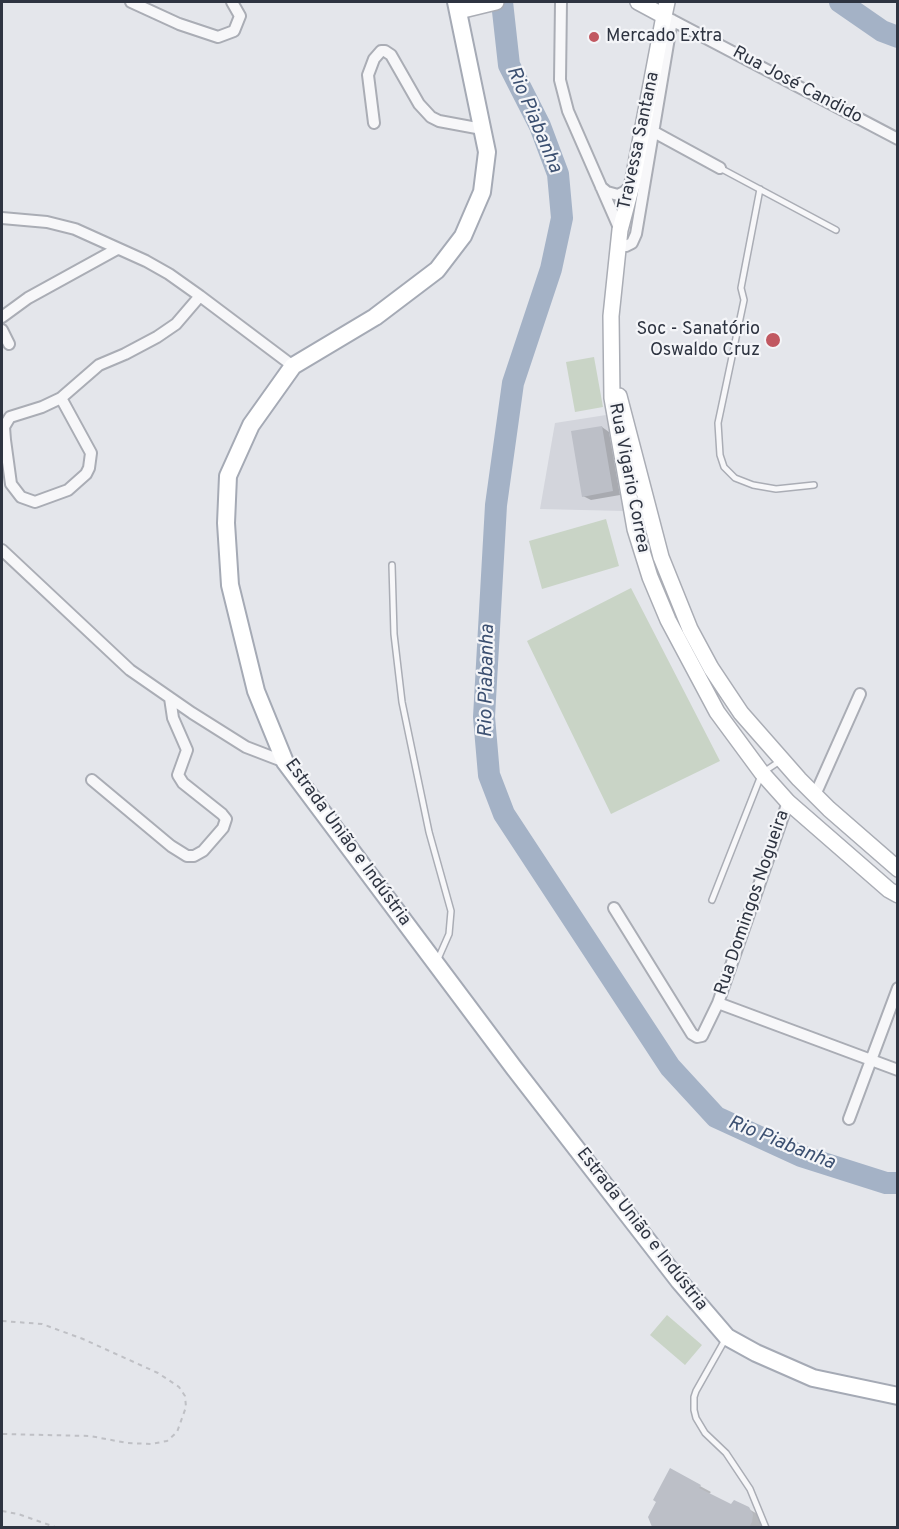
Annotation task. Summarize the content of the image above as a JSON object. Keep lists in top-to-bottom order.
{
  "streets": {
    "main road": ["Estrada União e Indústria"],
    "street": [
      "Rua José Candido",
      "Travessa Santana",
      "Rua Vigario Correa",
      "Rua Domingos Nogueira"
    ]
  },
  "crossings": [
    ["Rua José Candido", "Travessa Santana"],
    ["Travessa Santana", "Rua Vigario Correa"],
    ["Rua Vigario Correa", "Rua Domingos Nogueira"]
  ],
  "water": ["Rio Piabanha"],
  "places": ["Mercado Extra", "Soc - Sanatório Oswaldo Cruz"]
}
